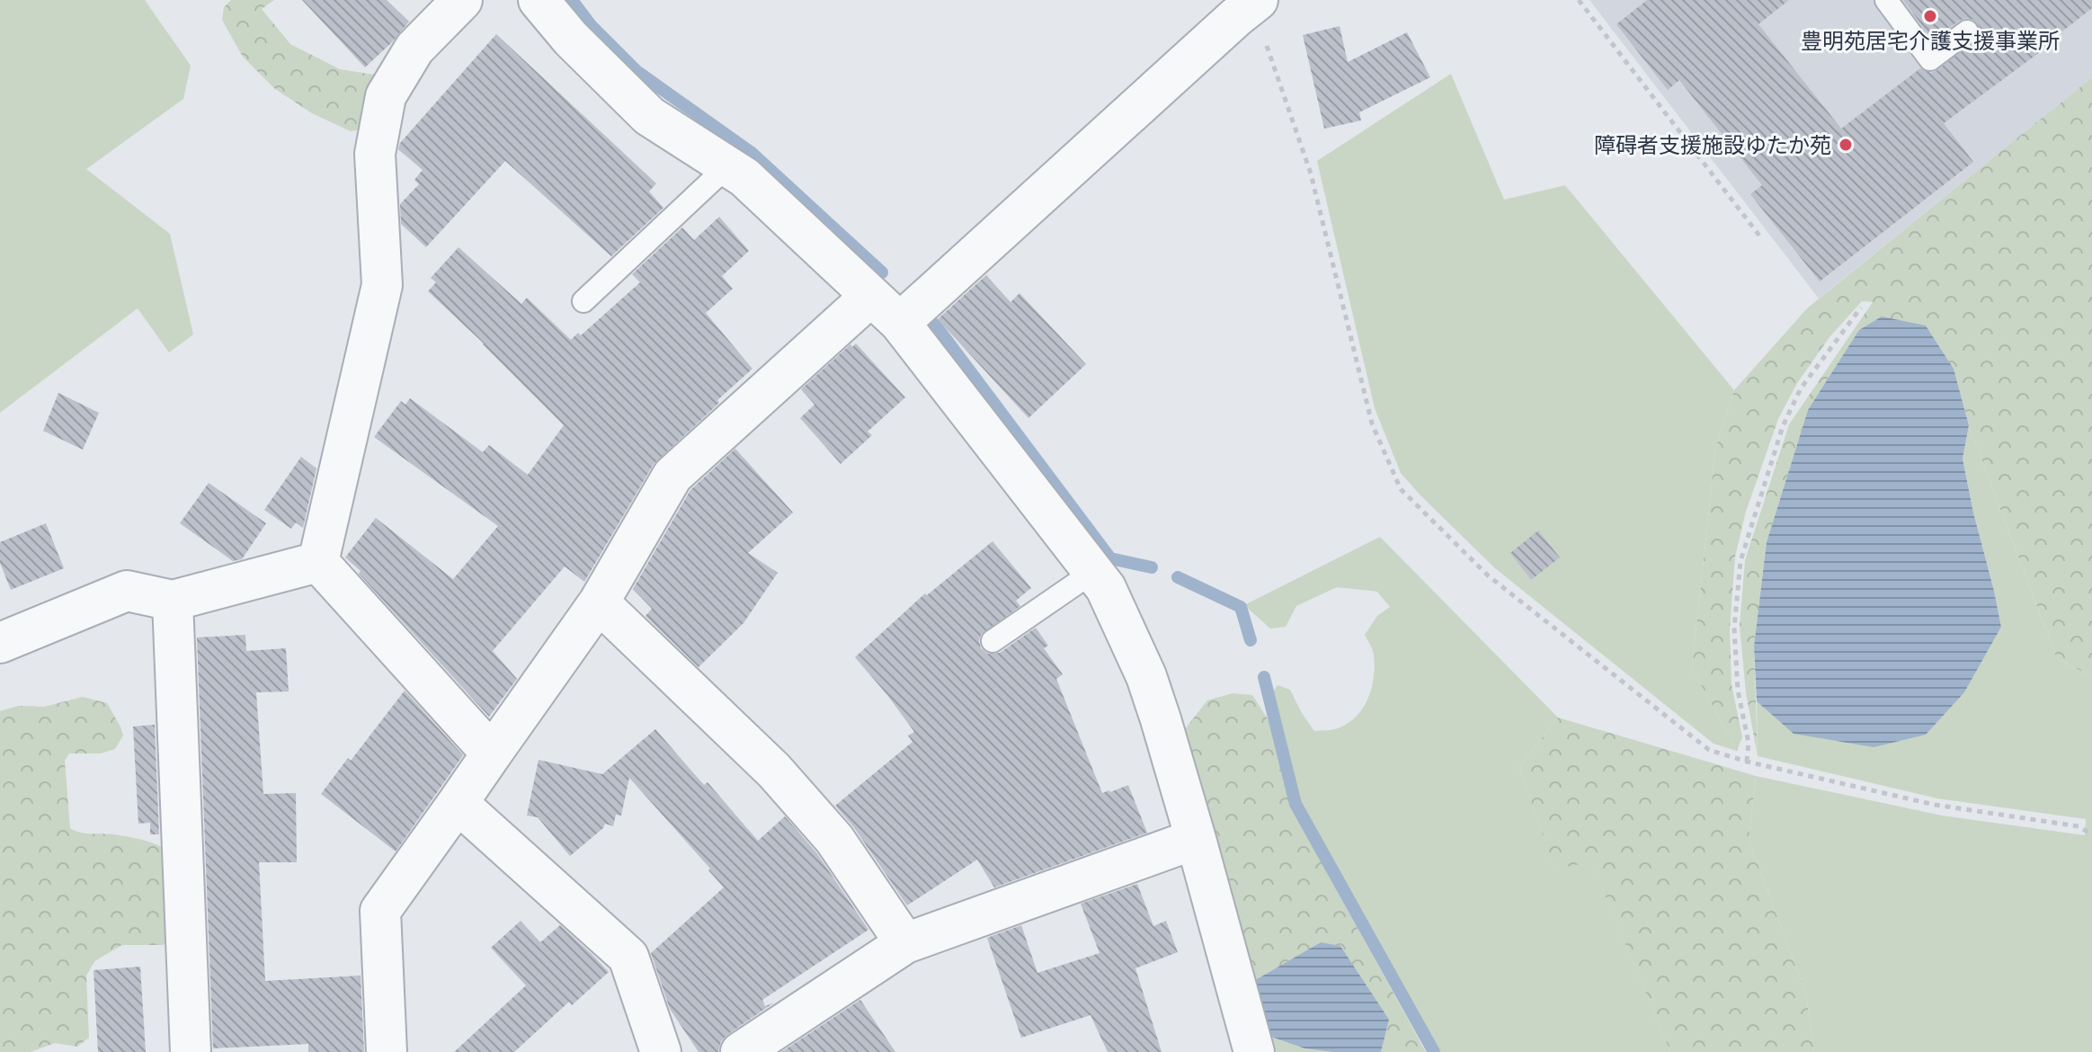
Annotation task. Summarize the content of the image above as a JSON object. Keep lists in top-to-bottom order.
{
  "places": ["豊明苑居宅介護支援事業所", "障碍者支援施設ゆたか苑"]
}
